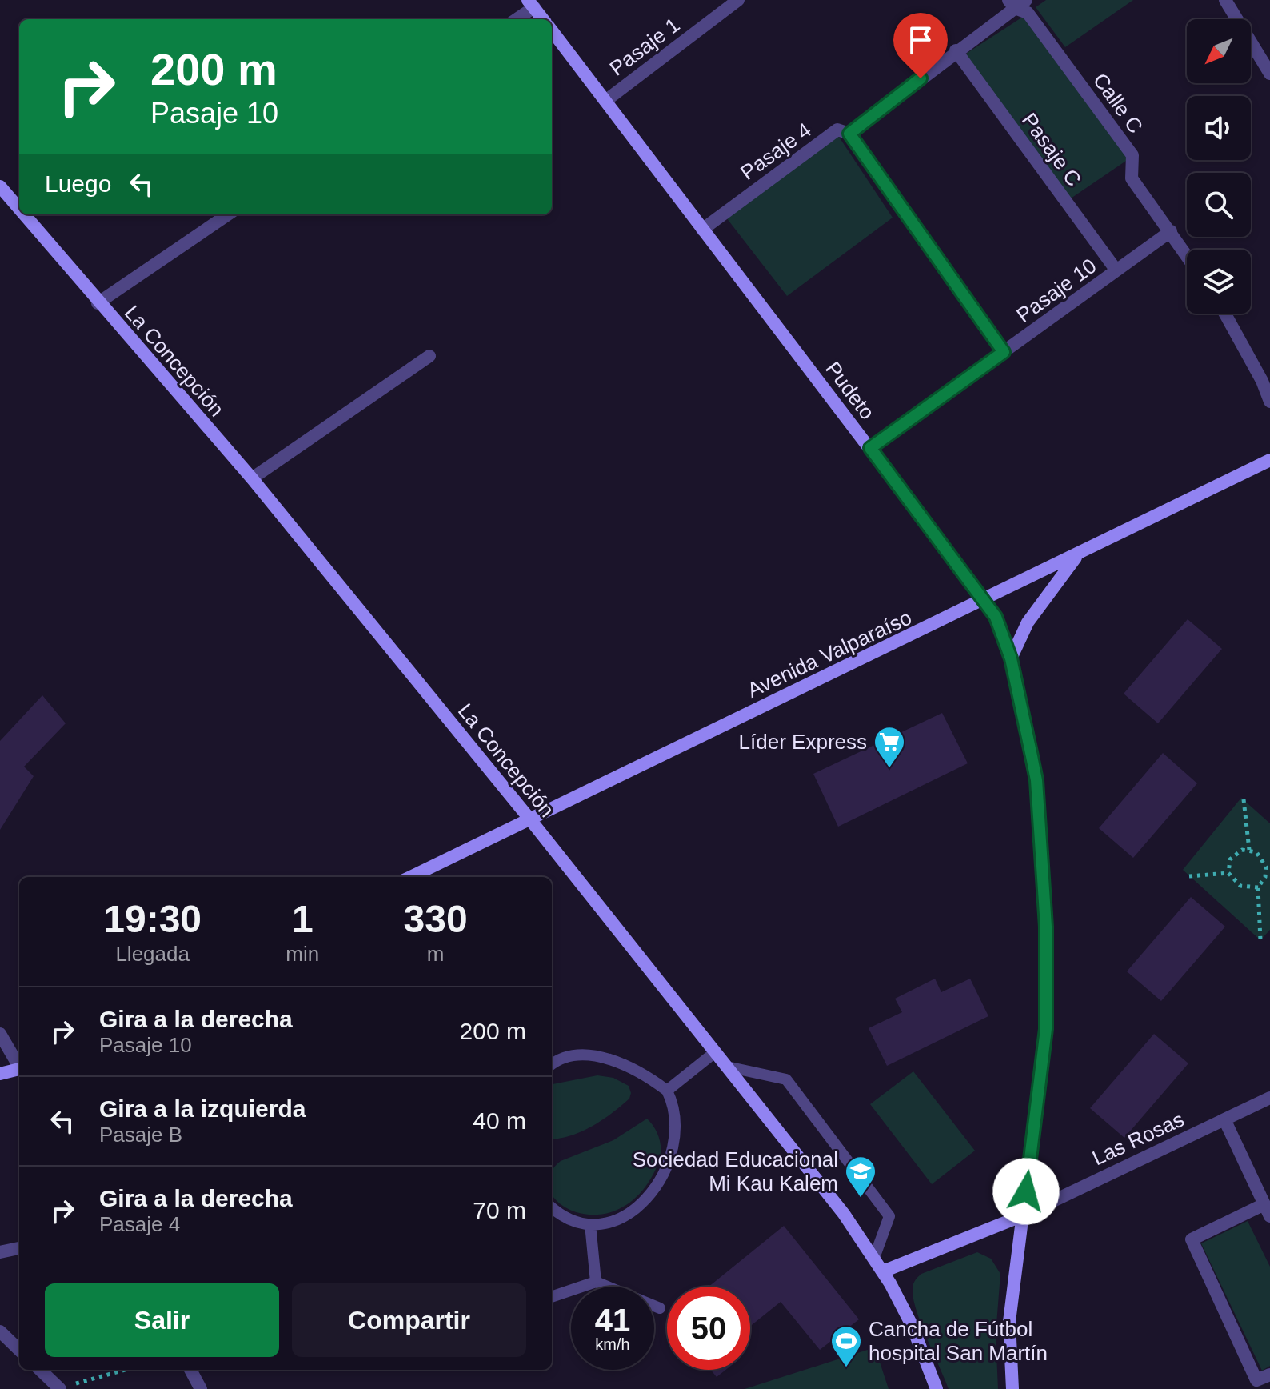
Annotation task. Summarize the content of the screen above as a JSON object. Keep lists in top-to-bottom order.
{
  "streets": {
    "main road": ["La Concepción", "Pudeto", "Avenida Valparaíso"],
    "street": [
      "Pasaje 1",
      "Calle C",
      "Pasaje C",
      "Pasaje 4",
      "Pasaje 10",
      "Las Rosas"
    ]
  },
  "crossings": [
    ["Pasaje 1", "Pudeto"],
    ["Calle C", "Pasaje 4"],
    ["Calle C", "Pasaje 10"],
    ["Pasaje C", "Pasaje 4"],
    ["Pasaje C", "Pasaje 10"],
    ["Pasaje 4", "Pudeto"],
    ["Pasaje 10", "Pudeto"],
    ["La Concepción", "Avenida Valparaíso"],
    ["Pudeto", "Avenida Valparaíso"],
    ["Pudeto", "Las Rosas"]
  ],
  "places": {
    "supermarket": ["Líder Express"],
    "school or university": ["Sociedad Educacional Mi Kau Kalem"],
    "sports": ["Cancha de Fútbol hospital San Martín"]
  },
  "north": "bottom left",
  "page": {
    "turn": ["200 m", "Pasaje 10"],
    "then": "Luego",
    "eta": [
      "19:30",
      "Llegada",
      "1",
      "min",
      "330",
      "m"
    ],
    "list": [
      {
        "name": "Gira a la derecha",
        "note": "Pasaje 10",
        "value": "200 m"
      },
      {
        "name": "Gira a la izquierda",
        "note": "Pasaje B",
        "value": "40 m"
      },
      {
        "name": "Gira a la derecha",
        "note": "Pasaje 4",
        "value": "70 m"
      }
    ],
    "buttons": ["Salir", "Compartir"],
    "speed": "41 km/h",
    "limit": "50"
  }
}
